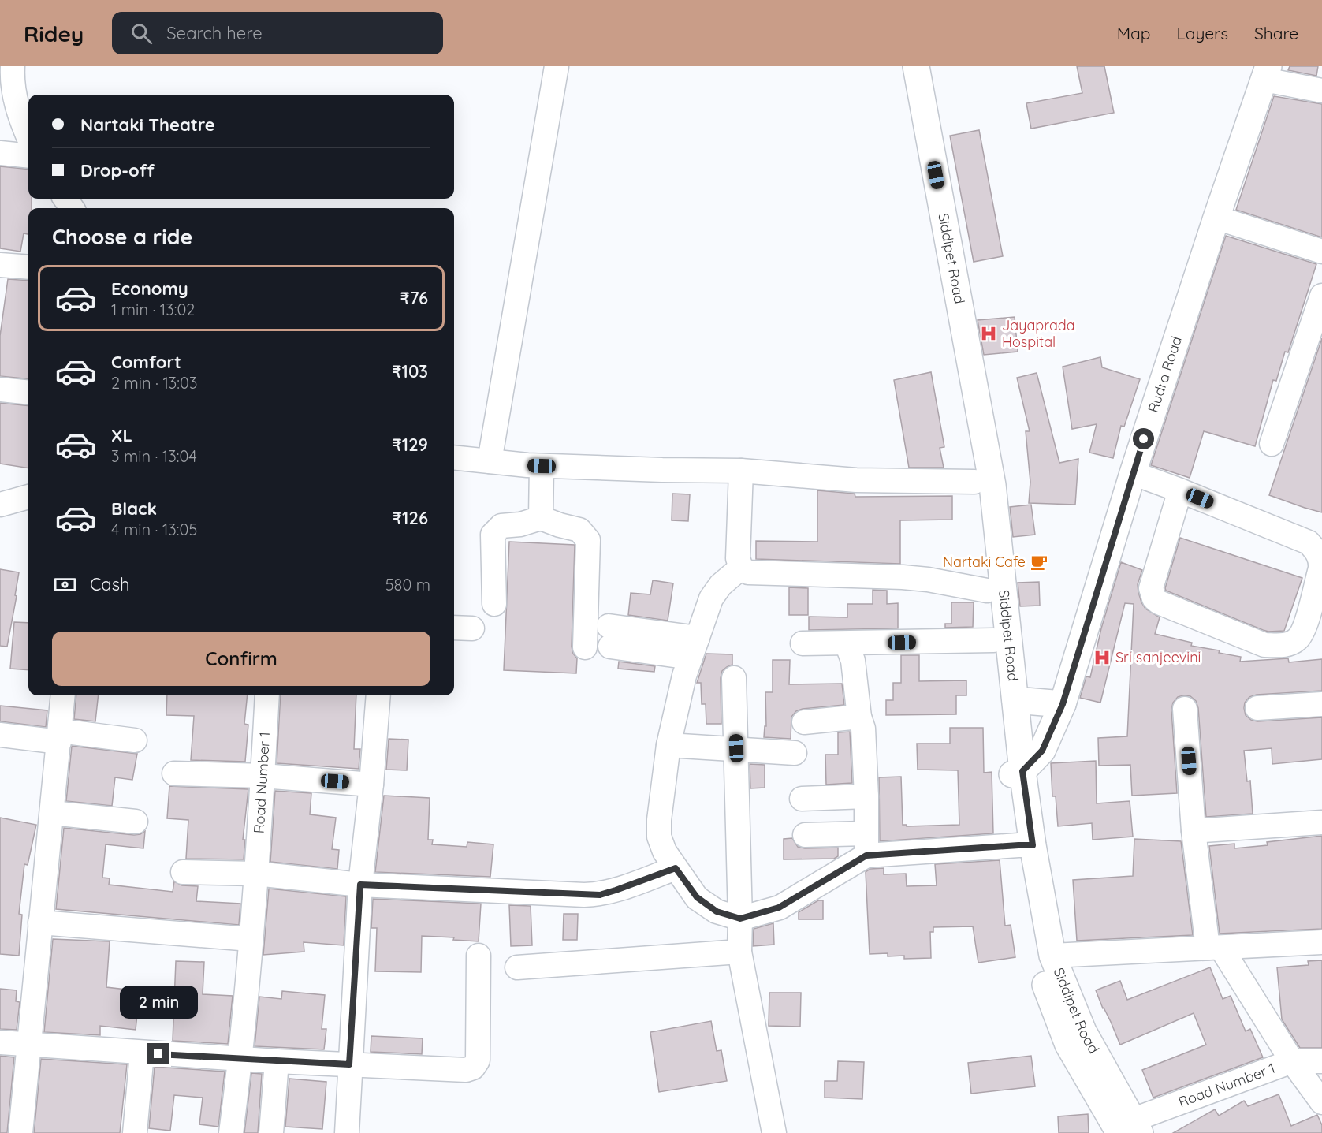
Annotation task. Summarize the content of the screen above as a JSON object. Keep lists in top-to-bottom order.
{
  "streets": {
    "main road": ["Siddipet Road", "Rudra Road"],
    "street": ["Road Number 1"]
  },
  "crossings": [
    ["Siddipet Road", "Rudra Road"],
    ["Siddipet Road", "Road Number 1"]
  ],
  "places": {
    "hospital": ["Jayaprada Hospital", "Sri sanjeevini"],
    "cafe": ["Nartaki Cafe"]
  },
  "page": {
    "header": "Ridey",
    "search": "Search here",
    "nav": ["Map", "Layers", "Share"],
    "banner": ["Nartaki Theatre", "Drop-off"],
    "heading": "Choose a ride",
    "list": [
      {
        "name": "Economy",
        "note": "1 min · 13:02",
        "value": "₹76"
      },
      {
        "name": "Comfort",
        "note": "2 min · 13:03",
        "value": "₹103"
      },
      {
        "name": "XL",
        "note": "3 min · 13:04",
        "value": "₹129"
      },
      {
        "name": "Black",
        "note": "4 min · 13:05",
        "value": "₹126"
      }
    ],
    "pay": ["Cash", "580 m"],
    "buttons": "Confirm",
    "bubble": "2 min"
  }
}
